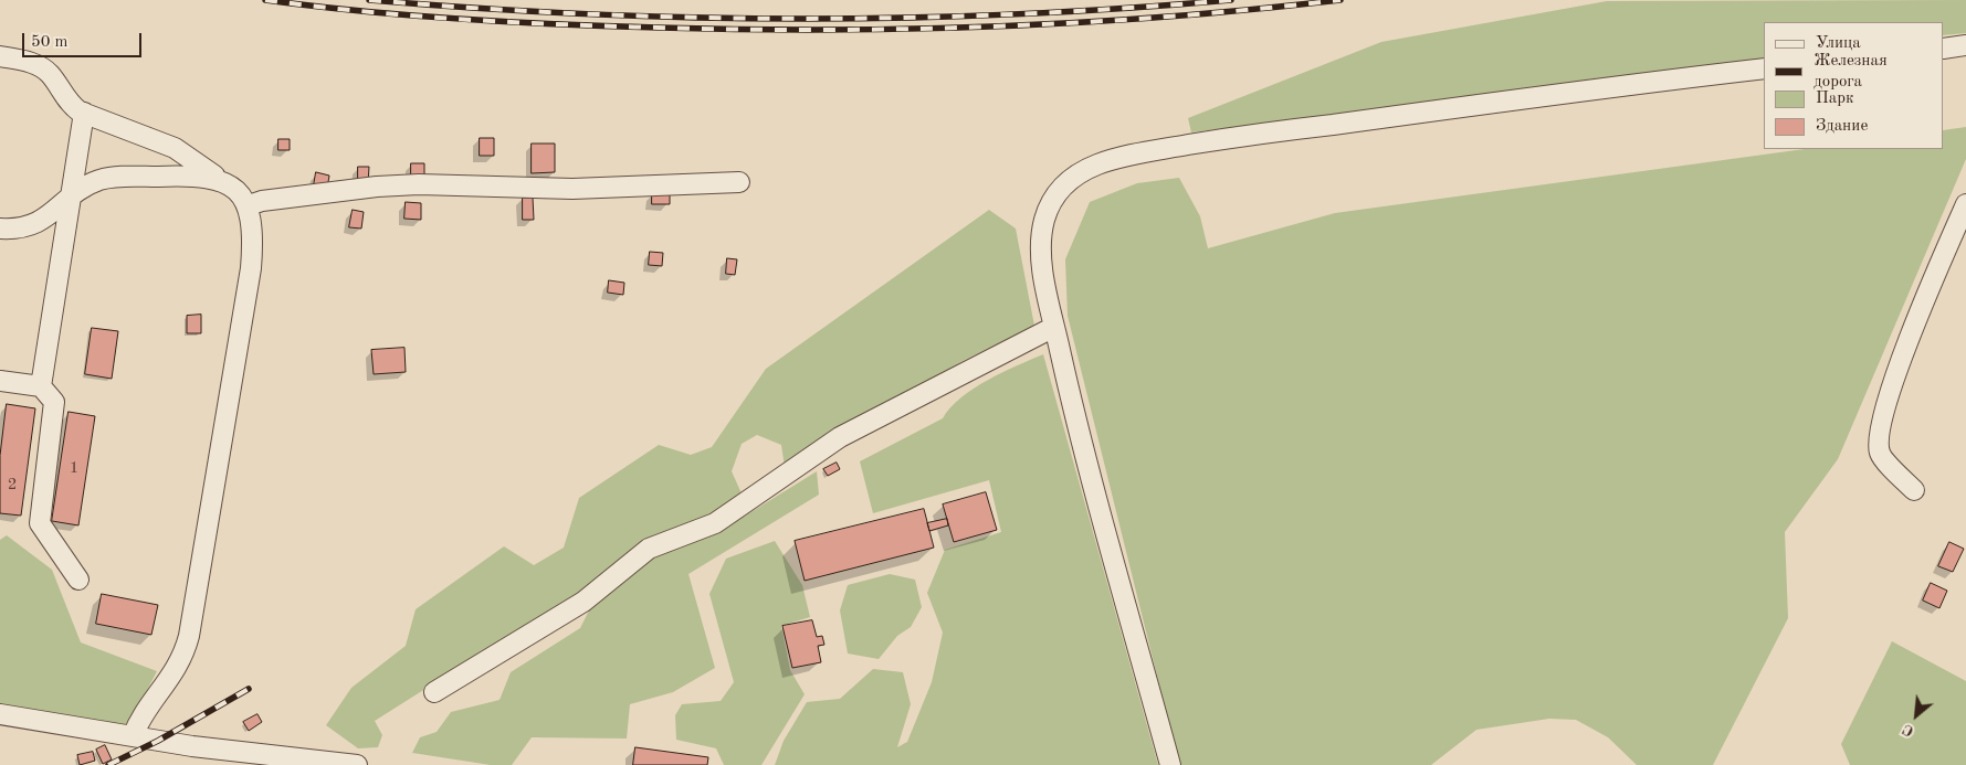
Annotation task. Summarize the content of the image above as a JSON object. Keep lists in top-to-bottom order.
{
  "house_numbers": ["1", "2"],
  "legend": [
    "Улица",
    "Железная дорога",
    "Парк",
    "Здание"
  ],
  "scale_bar": "50 m",
  "north": "bottom left"
}
